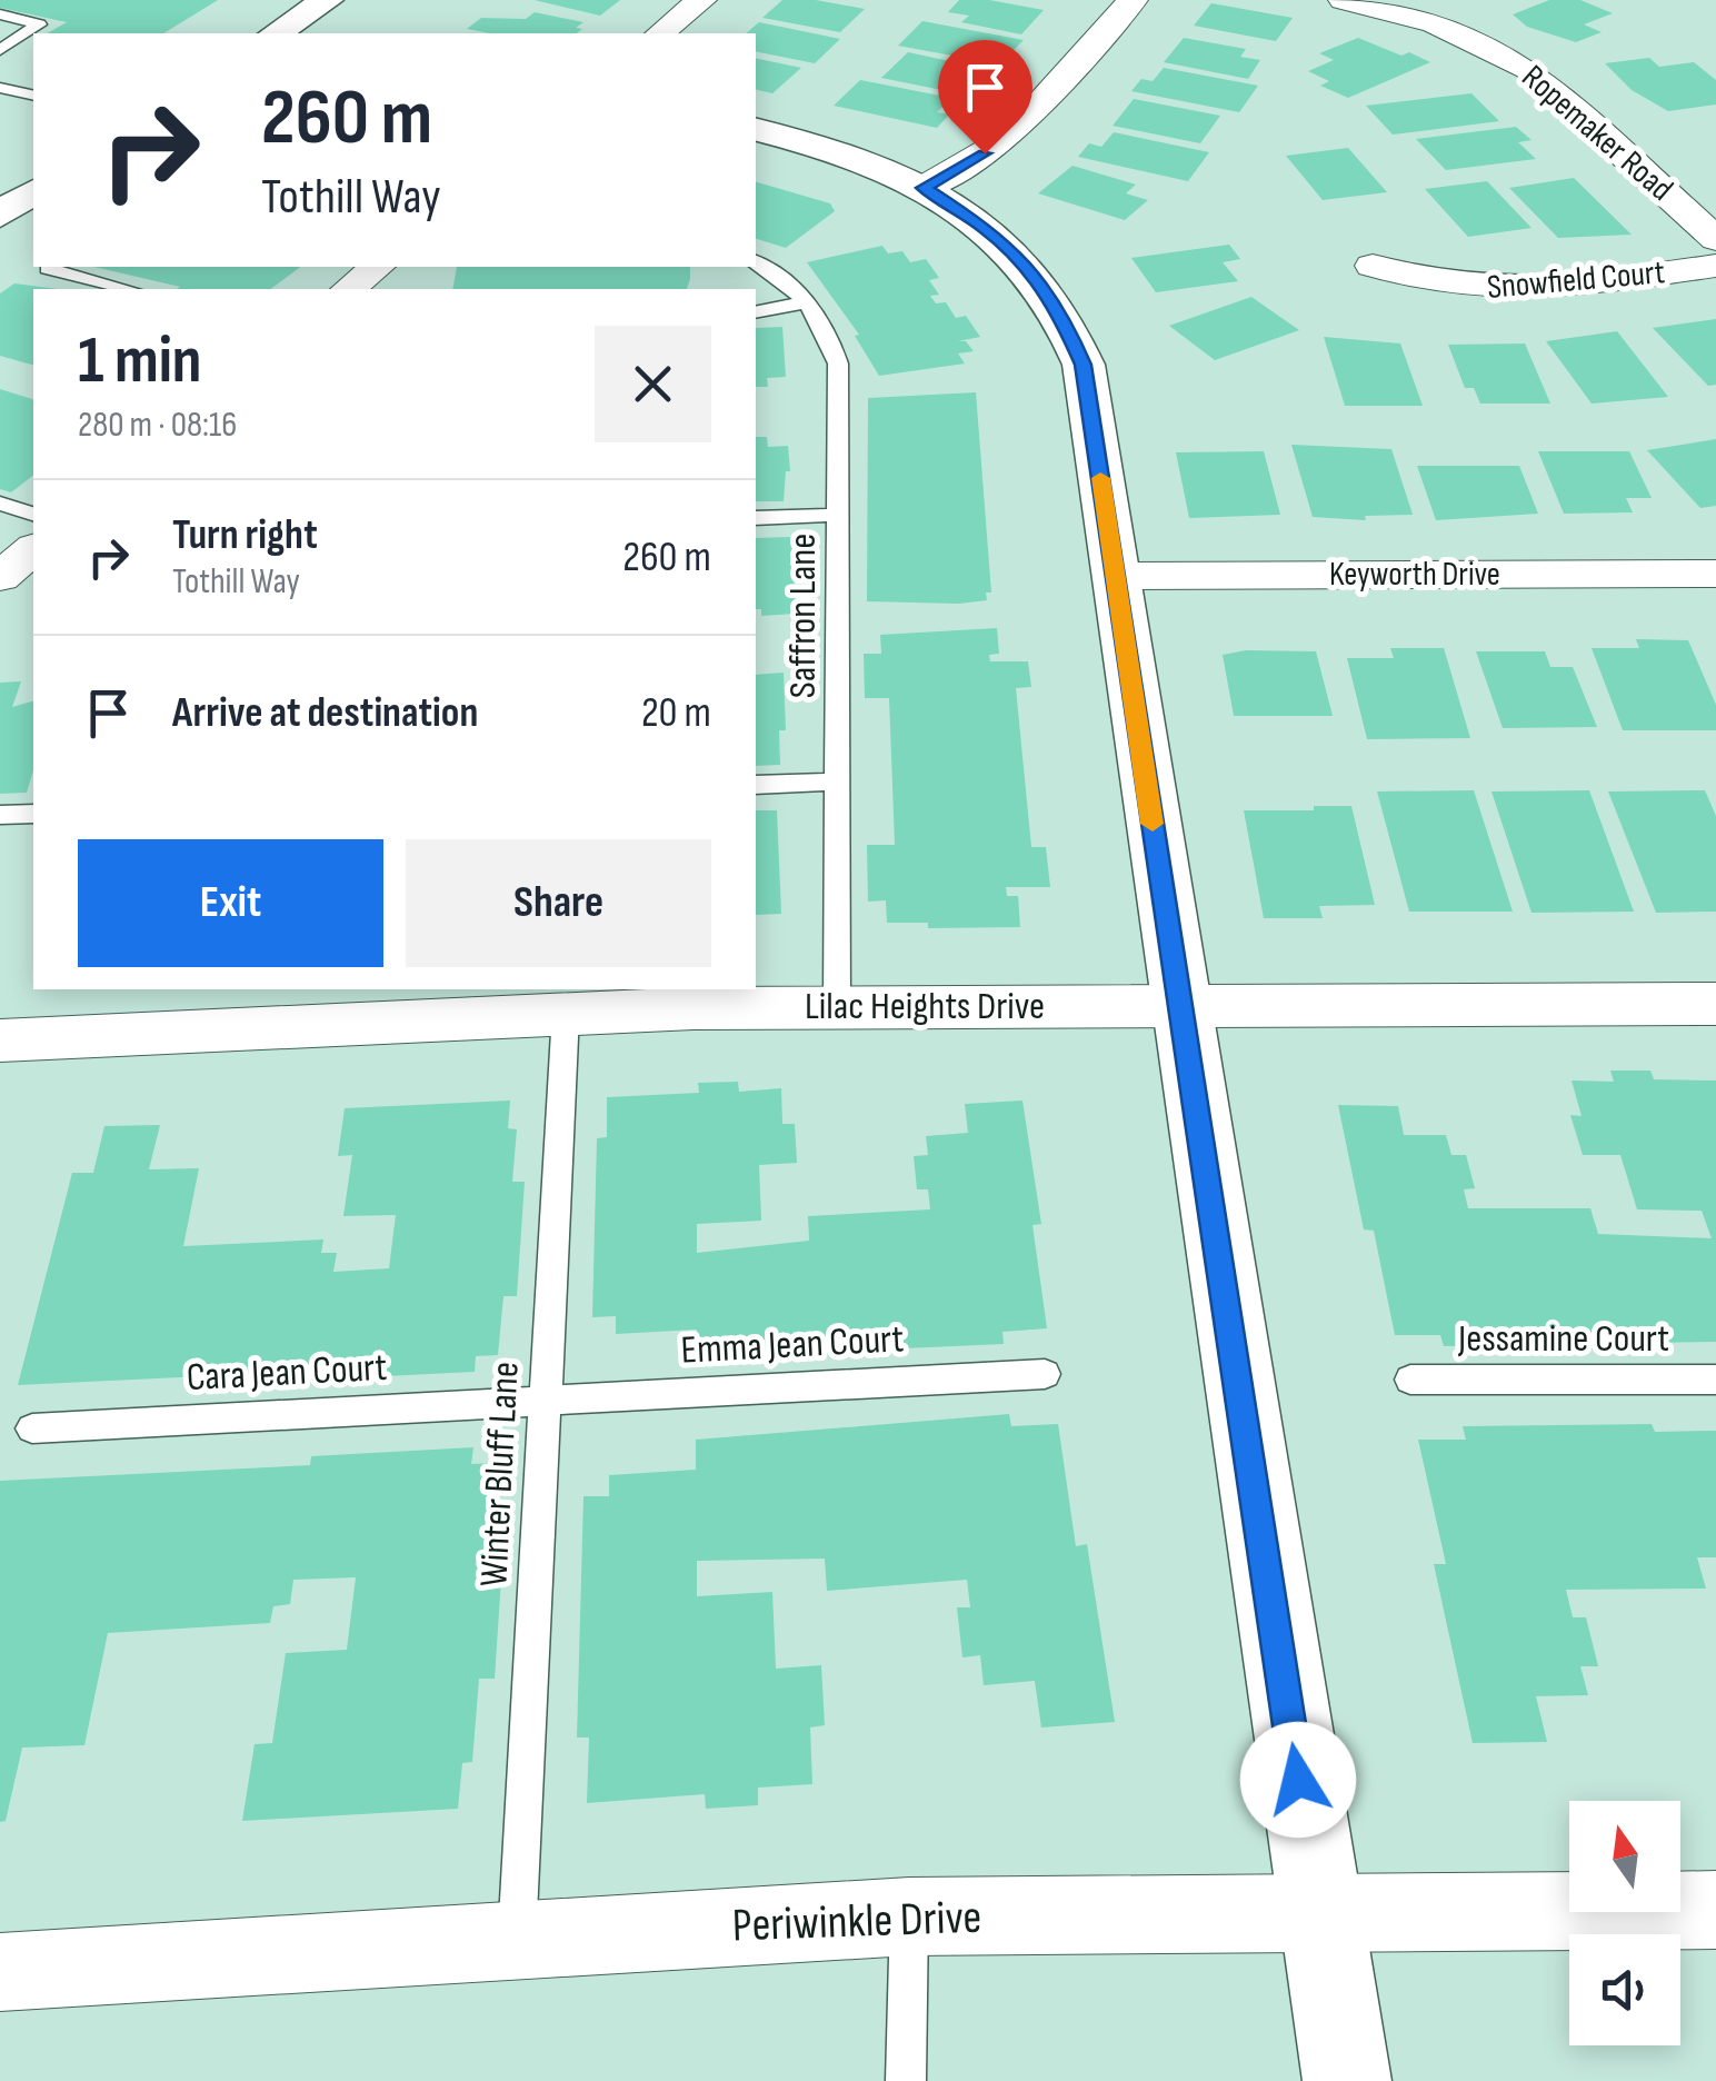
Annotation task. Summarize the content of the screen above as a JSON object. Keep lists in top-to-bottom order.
{
  "streets": {
    "street": [
      "Ropemaker Road",
      "Snowfield Court",
      "Keyworth Drive",
      "Lilac Heights Drive",
      "Periwinkle Drive"
    ],
    "lane": [
      "Saffron Lane",
      "Jessamine Court",
      "Emma Jean Court",
      "Cara Jean Court",
      "Winter Bluff Lane"
    ]
  },
  "crossings": [
    ["Saffron Lane", "Lilac Heights Drive"],
    ["Lilac Heights Drive", "Winter Bluff Lane"],
    ["Emma Jean Court", "Cara Jean Court"],
    ["Emma Jean Court", "Winter Bluff Lane"],
    ["Cara Jean Court", "Winter Bluff Lane"],
    ["Winter Bluff Lane", "Periwinkle Drive"]
  ],
  "north": "top",
  "page": {
    "turn": ["260 m", "Tothill Way"],
    "heading": ["1 min", "280 m · 08:16"],
    "list": [
      {
        "name": "Turn right",
        "note": "Tothill Way",
        "value": "260 m"
      },
      {
        "name": "Arrive at destination",
        "value": "20 m"
      }
    ],
    "buttons": ["Exit", "Share"]
  }
}
